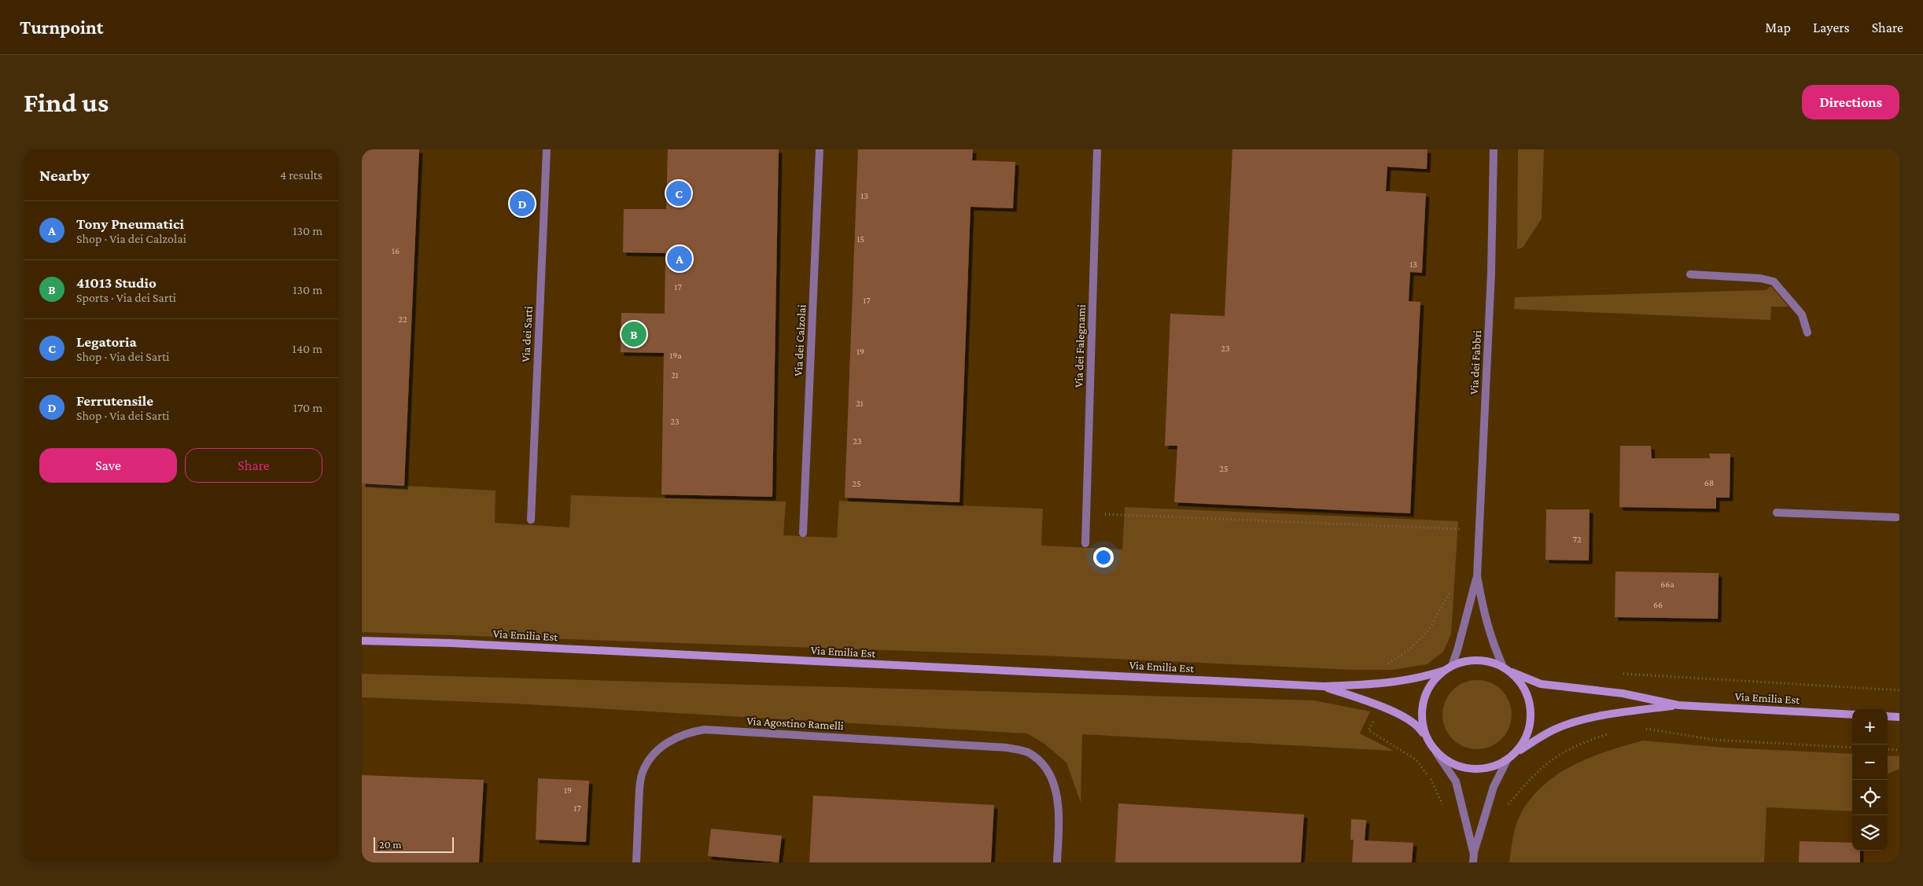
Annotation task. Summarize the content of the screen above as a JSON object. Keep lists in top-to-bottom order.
{
  "streets": {
    "main road": ["Via Emilia Est"],
    "street": [
      "Via dei Sarti",
      "Via dei Calzolai",
      "Via dei Falegnami",
      "Via dei Fabbri",
      "Via Agostino Ramelli"
    ]
  },
  "crossings": [
    ["Via dei Fabbri", "Via Emilia Est"]
  ],
  "house_numbers": [
    "13",
    "15",
    "16",
    "13",
    "17",
    "17",
    "22",
    "23",
    "19",
    "19a",
    "21",
    "21",
    "23",
    "23",
    "25",
    "68",
    "25",
    "72",
    "66a",
    "66",
    "19",
    "17"
  ],
  "scale_bar": "20 m",
  "page": {
    "header": "Turnpoint",
    "nav": ["Map", "Layers", "Share"],
    "buttons": [
      "Directions",
      ["Save", "Share"]
    ],
    "title": "Find us",
    "heading": ["Nearby", "4 results"],
    "pins": [
      "C",
      "D",
      "A",
      "B"
    ],
    "list": [
      {
        "mark": "A",
        "name": "Tony Pneumatici",
        "note": "Shop · Via dei Calzolai",
        "value": "130 m"
      },
      {
        "mark": "B",
        "name": "41013 Studio",
        "note": "Sports · Via dei Sarti",
        "value": "130 m"
      },
      {
        "mark": "C",
        "name": "Legatoria",
        "note": "Shop · Via dei Sarti",
        "value": "140 m"
      },
      {
        "mark": "D",
        "name": "Ferrutensile",
        "note": "Shop · Via dei Sarti",
        "value": "170 m"
      }
    ],
    "map_buttons": ["+", "−"],
    "scale": "20 m"
  }
}
